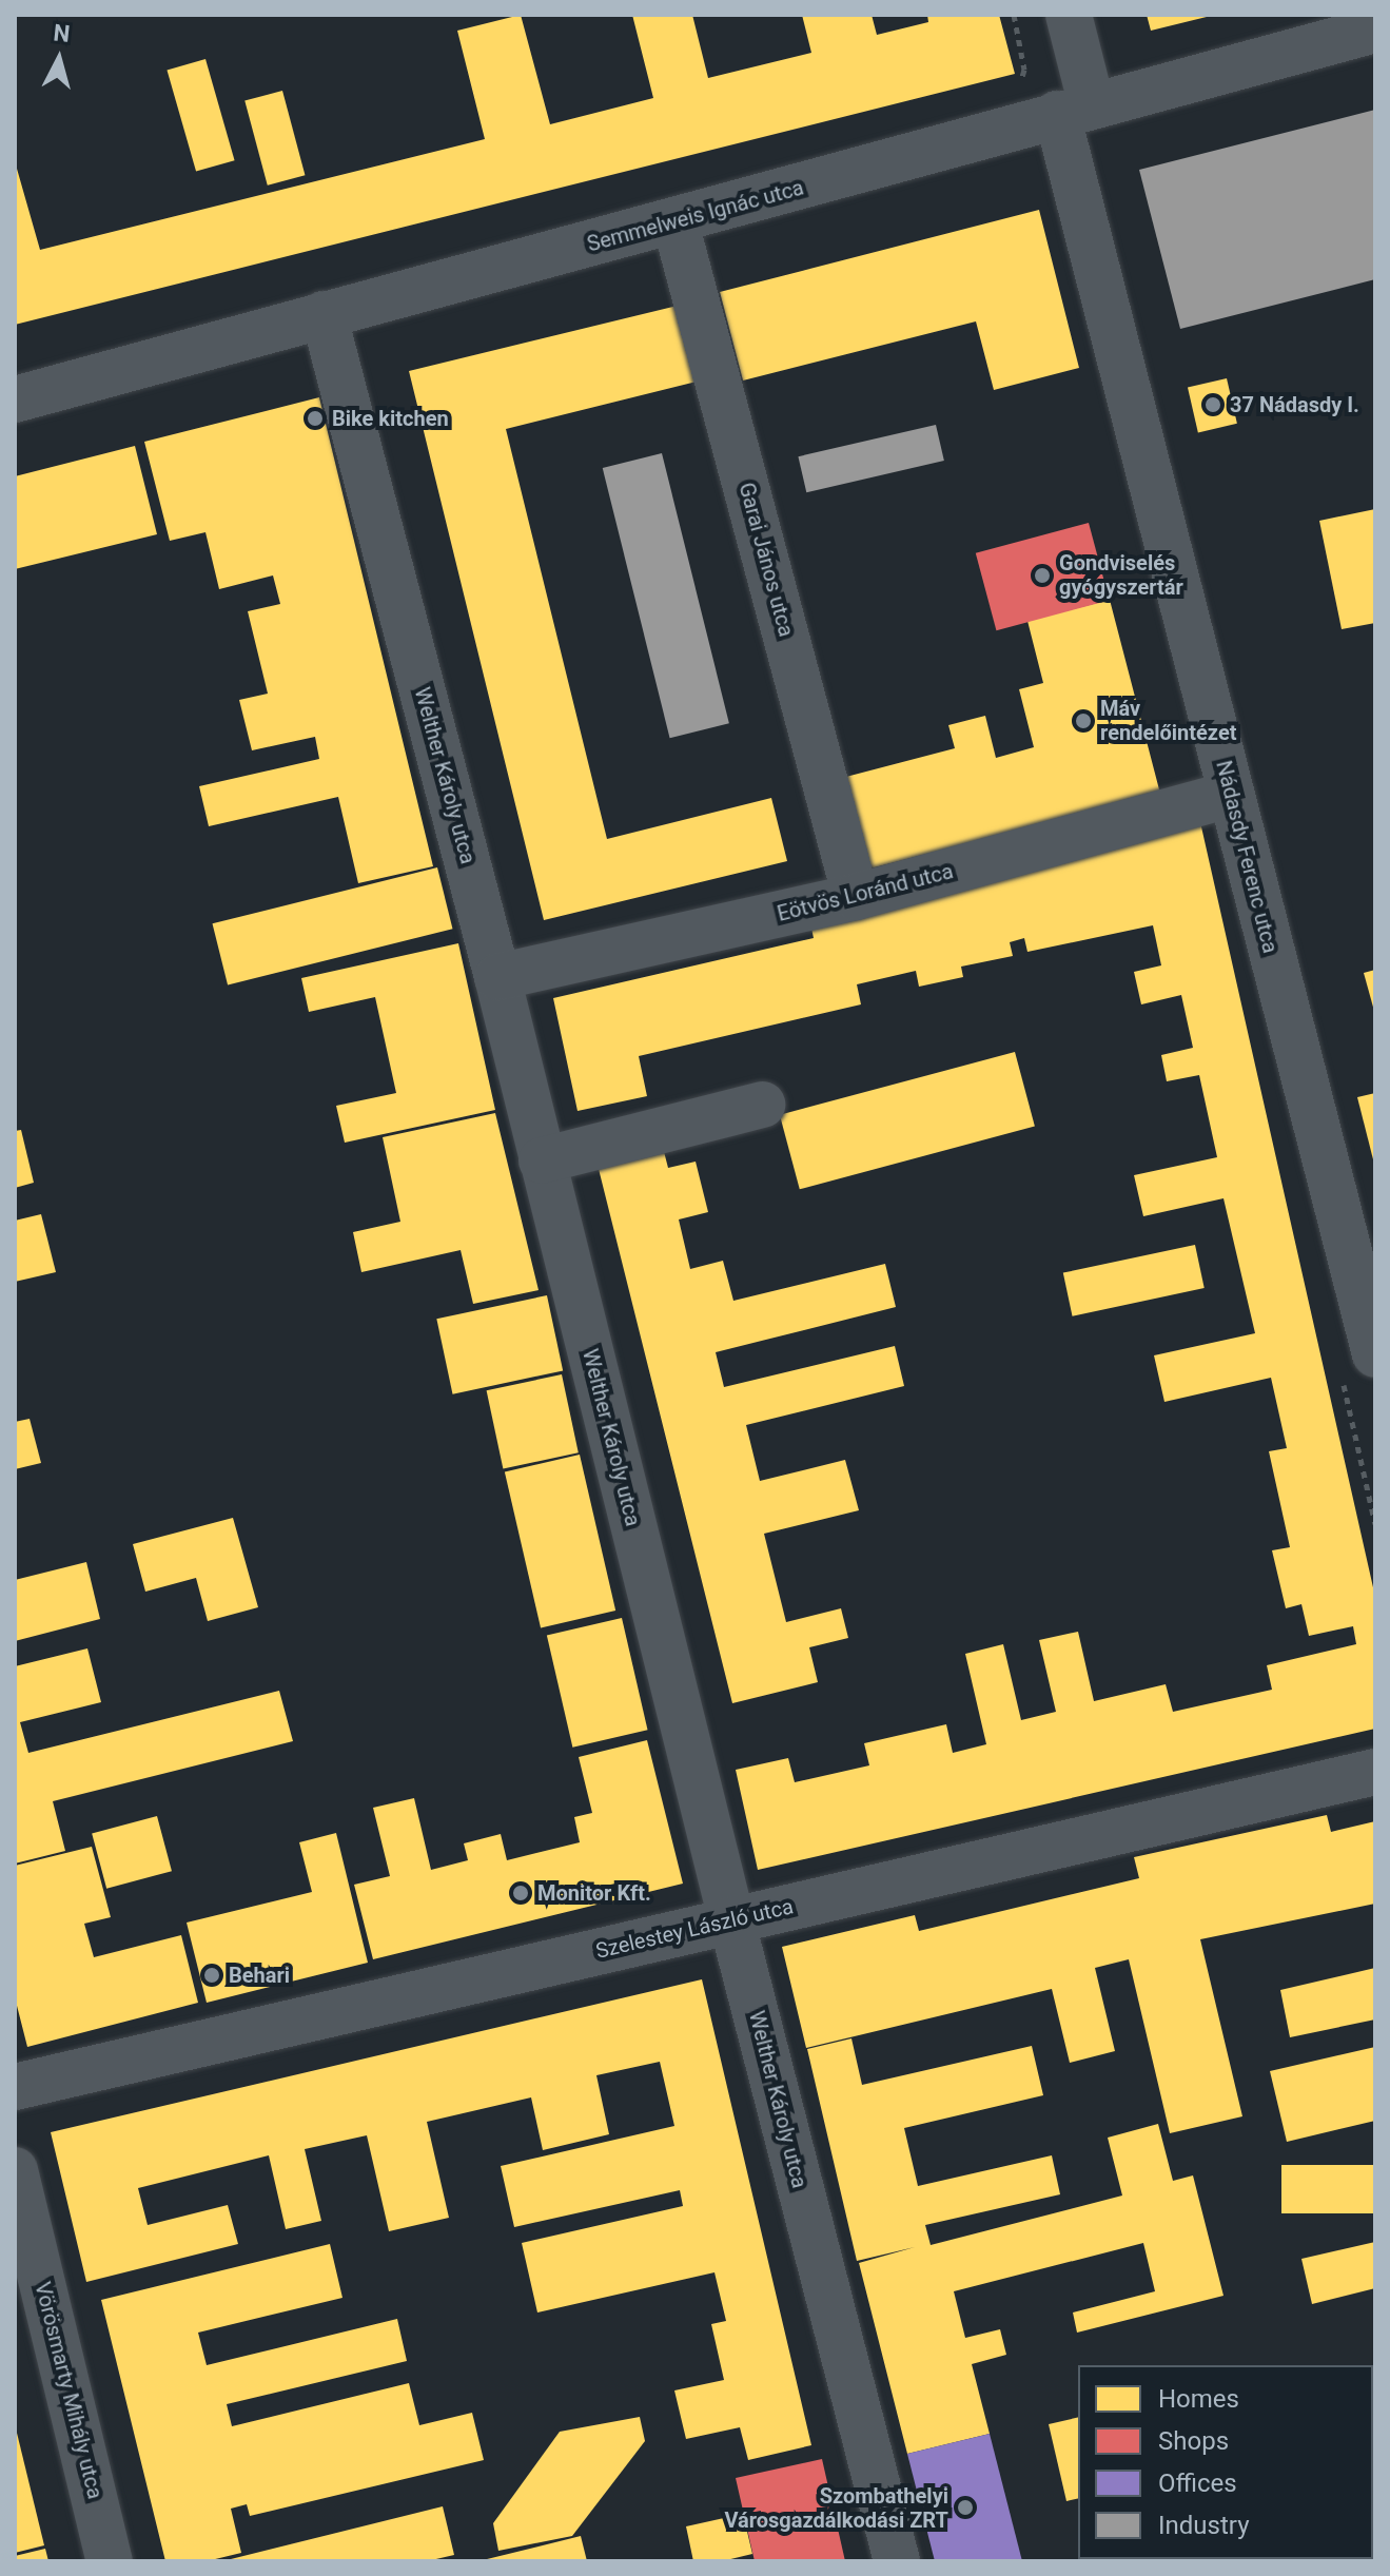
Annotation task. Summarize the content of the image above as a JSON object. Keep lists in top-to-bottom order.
{
  "streets": {
    "street": [
      "Semmelweis Ignác utca",
      "Garai János utca",
      "Welther Károly utca",
      "Nádasdy Ferenc utca",
      "Eötvös Loránd utca",
      "Szelestey László utca",
      "Vörösmarty Mihály utca"
    ]
  },
  "crossings": [
    ["Semmelweis Ignác utca", "Garai János utca"],
    ["Semmelweis Ignác utca", "Welther Károly utca"],
    ["Semmelweis Ignác utca", "Nádasdy Ferenc utca"],
    ["Garai János utca", "Eötvös Loránd utca"],
    ["Welther Károly utca", "Eötvös Loránd utca"],
    ["Welther Károly utca", "Szelestey László utca"],
    ["Nádasdy Ferenc utca", "Eötvös Loránd utca"]
  ],
  "places": [
    "37 Nádasdy I.",
    "Bike kitchen",
    "Gondviselés gyógyszertár",
    "Máv rendelőintézet",
    "Monitor Kft.",
    "Behari",
    "Szombathelyi Városgazdálkodási ZRT"
  ],
  "legend": [
    "Homes",
    "Shops",
    "Offices",
    "Industry"
  ],
  "north": "top"
}
